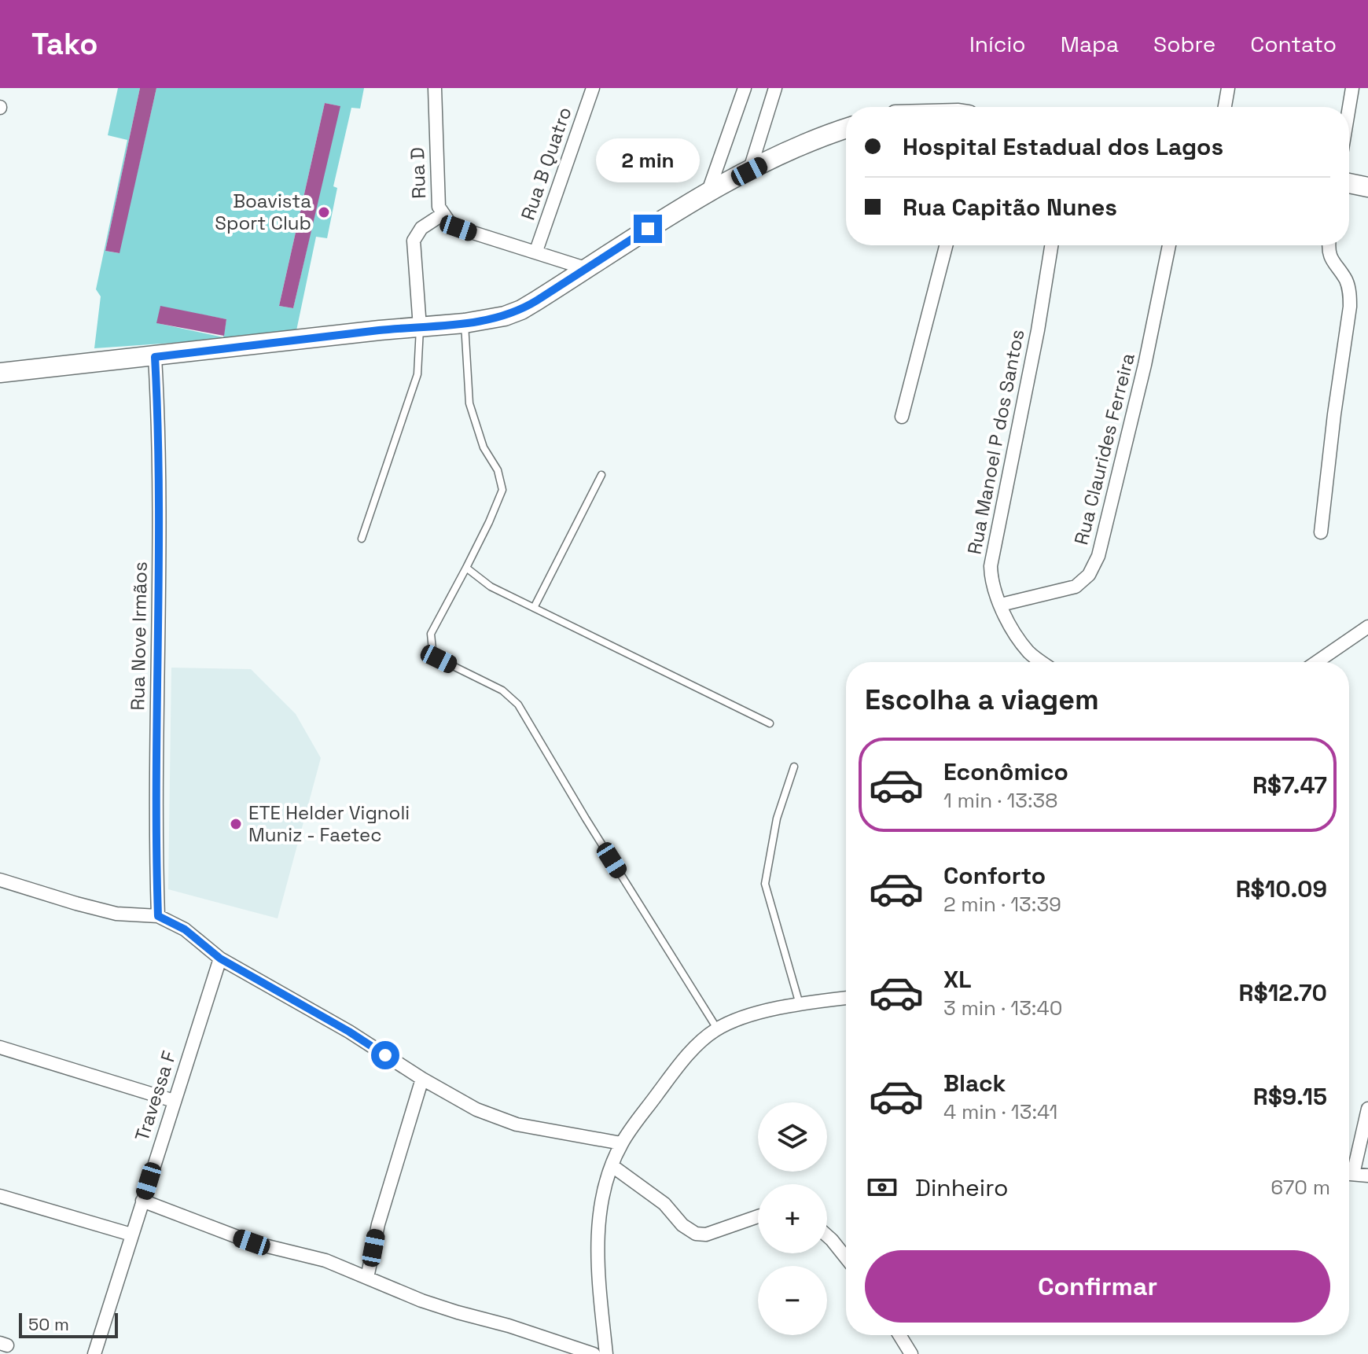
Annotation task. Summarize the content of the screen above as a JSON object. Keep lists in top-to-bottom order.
{
  "streets": {
    "street": [
      "Rua B Quatro",
      "Rua D",
      "Rua Manoel P dos Santos",
      "Rua Claurides Ferreira",
      "Rua Nove Irmãos",
      "Travessa F"
    ]
  },
  "crossings": [
    ["Rua B Quatro", "Rua D"],
    ["Rua Manoel P dos Santos", "Rua Claurides Ferreira"]
  ],
  "places": ["Boavista Sport Club", "ETE Helder Vignoli Muniz - Faetec"],
  "scale_bar": "50 m",
  "page": {
    "header": "Tako",
    "nav": [
      "Início",
      "Mapa",
      "Sobre",
      "Contato"
    ],
    "banner": ["Hospital Estadual dos Lagos", "Rua Capitão Nunes"],
    "bubble": "2 min",
    "heading": "Escolha a viagem",
    "list": [
      {
        "name": "Econômico",
        "note": "1 min · 13:38",
        "value": "R$7.47"
      },
      {
        "name": "Conforto",
        "note": "2 min · 13:39",
        "value": "R$10.09"
      },
      {
        "name": "XL",
        "note": "3 min · 13:40",
        "value": "R$12.70"
      },
      {
        "name": "Black",
        "note": "4 min · 13:41",
        "value": "R$9.15"
      }
    ],
    "map_buttons": ["+", "−"],
    "pay": ["Dinheiro", "670 m"],
    "buttons": "Confirmar",
    "scale": "50 m"
  }
}
